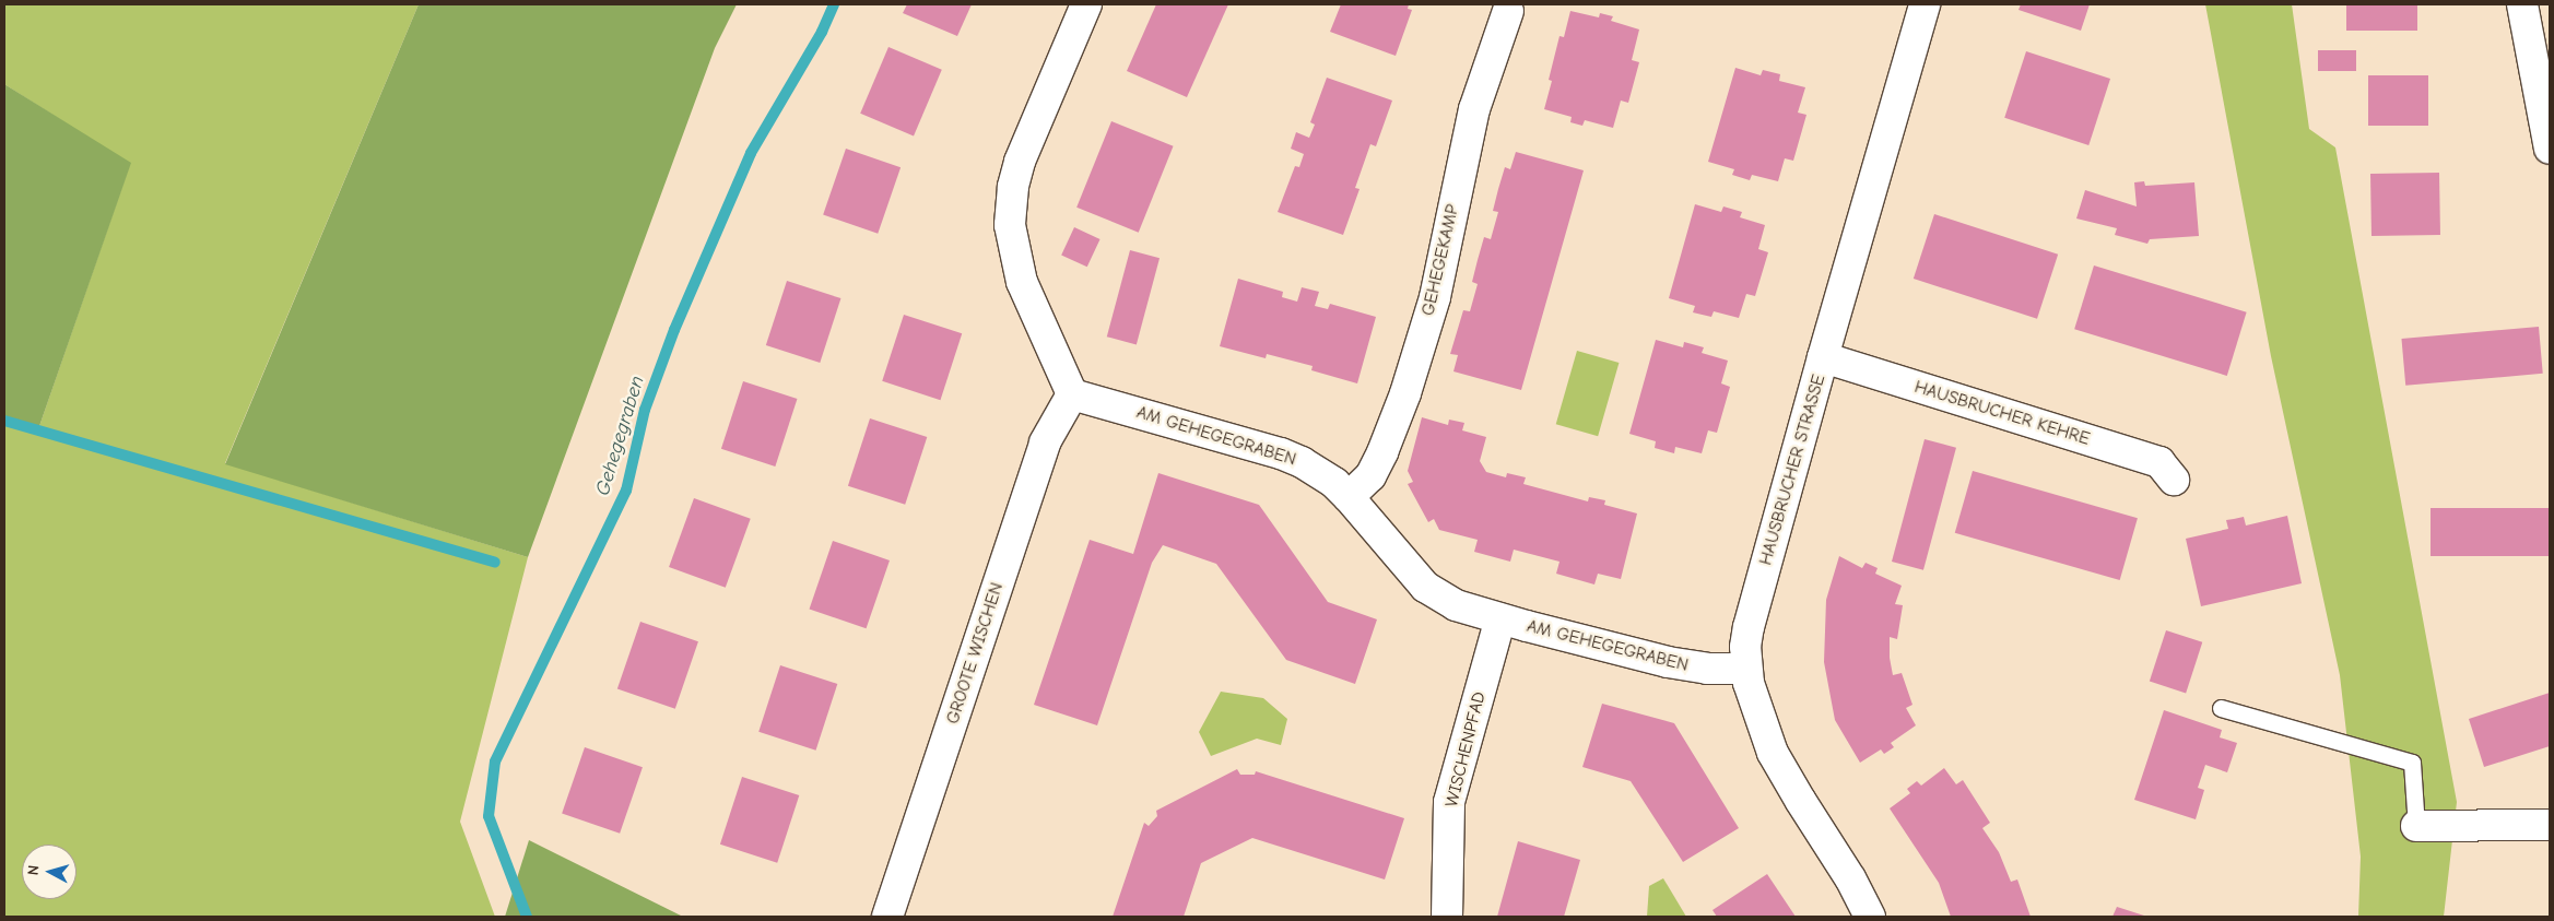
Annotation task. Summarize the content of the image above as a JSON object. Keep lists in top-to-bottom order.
{
  "streets": {
    "street": [
      "GEHEGEKAMP",
      "HAUSBRUCHER KEHRE",
      "AM GEHEGEGRABEN",
      "HAUSBRUCHER STRASSE",
      "GROOTE WISCHEN",
      "WISCHENPFAD"
    ]
  },
  "crossings": [
    ["GEHEGEKAMP", "AM GEHEGEGRABEN"],
    ["HAUSBRUCHER KEHRE", "HAUSBRUCHER STRASSE"],
    ["AM GEHEGEGRABEN", "HAUSBRUCHER STRASSE"],
    ["AM GEHEGEGRABEN", "GROOTE WISCHEN"],
    ["AM GEHEGEGRABEN", "WISCHENPFAD"]
  ],
  "water": ["Gehegegraben"],
  "north": "left"
}
